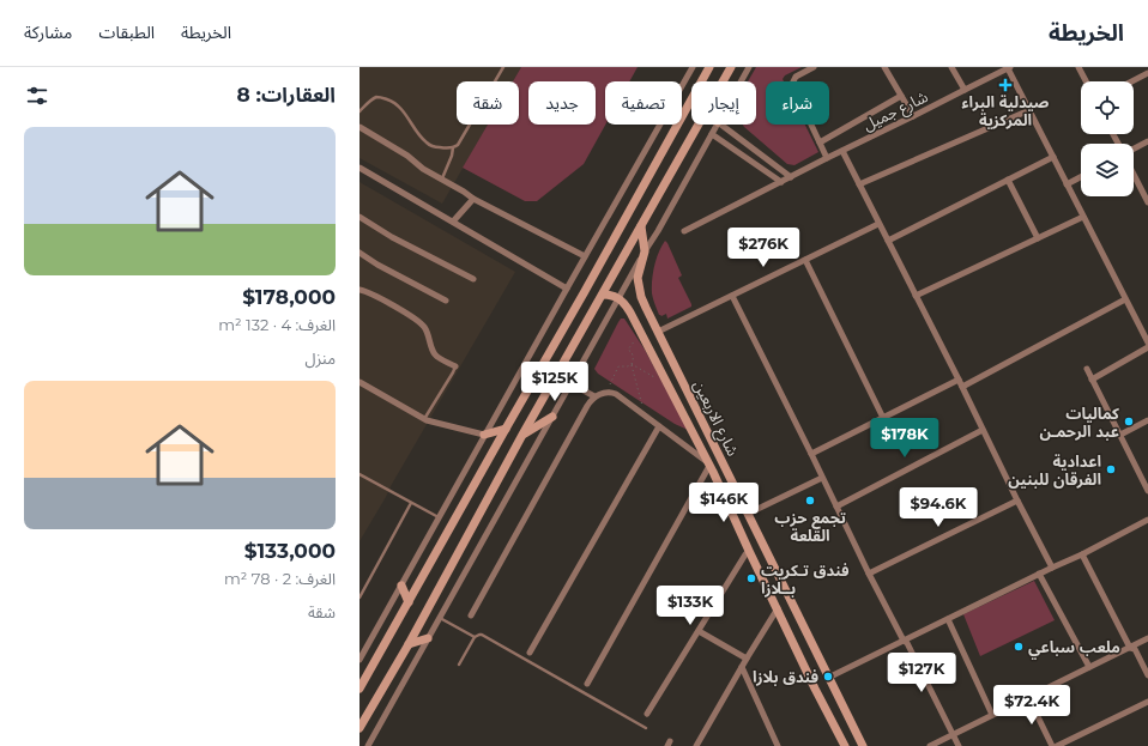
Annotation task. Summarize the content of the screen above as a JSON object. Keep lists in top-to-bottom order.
{
  "streets": {
    "main road": ["شارع الاربعين"],
    "street": ["شارع جميل"]
  },
  "places": {
    "health": ["صيدلية البراء المركزية"],
    "other": [
      "كماليات عبد الرحمـن",
      "اعدادية الفرقان للبنين",
      "تجمع حزب القلعة",
      "فندق تـكريت بــلازا",
      "ملعب سباعي",
      "فندق بلازا"
    ]
  },
  "page": {
    "header": "الخريطة",
    "nav": ["الخريطة", "الطبقات", "مشاركة"],
    "heading": "العقارات: 8",
    "chip": [
      "شراء",
      "إيجار",
      "تصفية",
      "جديد",
      "شقة"
    ],
    "list": [
      {
        "name": "$178,000",
        "note": "الغرف: 4 · 132 m² · منزل"
      },
      {
        "name": "$133,000",
        "note": "الغرف: 2 · 78 m² · شقة"
      }
    ],
    "price": [
      "$276K",
      "$125K",
      "$178K",
      "$146K",
      "$94.6K",
      "$133K",
      "$127K",
      "$72.4K"
    ]
  }
}
